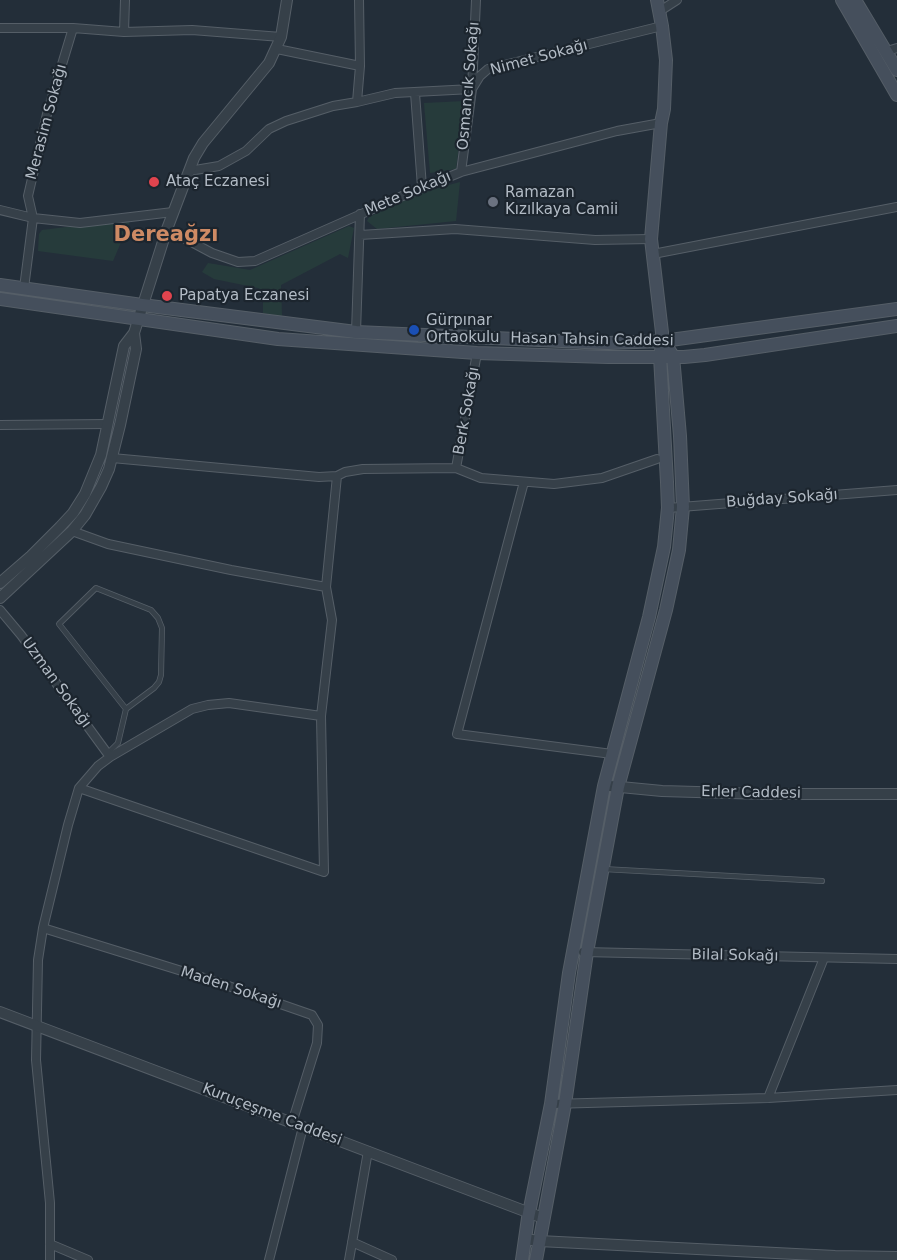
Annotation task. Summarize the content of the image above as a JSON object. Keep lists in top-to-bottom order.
{
  "streets": {
    "main road": ["Hasan Tahsin Caddesi"],
    "street": [
      "Nimet Sokağı",
      "Osmancık Sokağı",
      "Merasim Sokağı",
      "Mete Sokağı",
      "Berk Sokağı",
      "Buğday Sokağı",
      "Uzman Sokağı",
      "Erler Caddesi",
      "Bilal Sokağı",
      "Maden Sokağı",
      "Kuruçeşme Caddesi"
    ]
  },
  "crossings": [
    ["Nimet Sokağı", "Osmancık Sokağı"],
    ["Osmancık Sokağı", "Mete Sokağı"],
    ["Merasim Sokağı", "Hasan Tahsin Caddesi"],
    ["Hasan Tahsin Caddesi", "Berk Sokağı"],
    ["Maden Sokağı", "Kuruçeşme Caddesi"]
  ],
  "districts": ["Dereağzı"],
  "places": [
    "Ataç Eczanesi",
    "Ramazan Kızılkaya Camii",
    "Papatya Eczanesi",
    "Gürpınar Ortaokulu"
  ]
}
